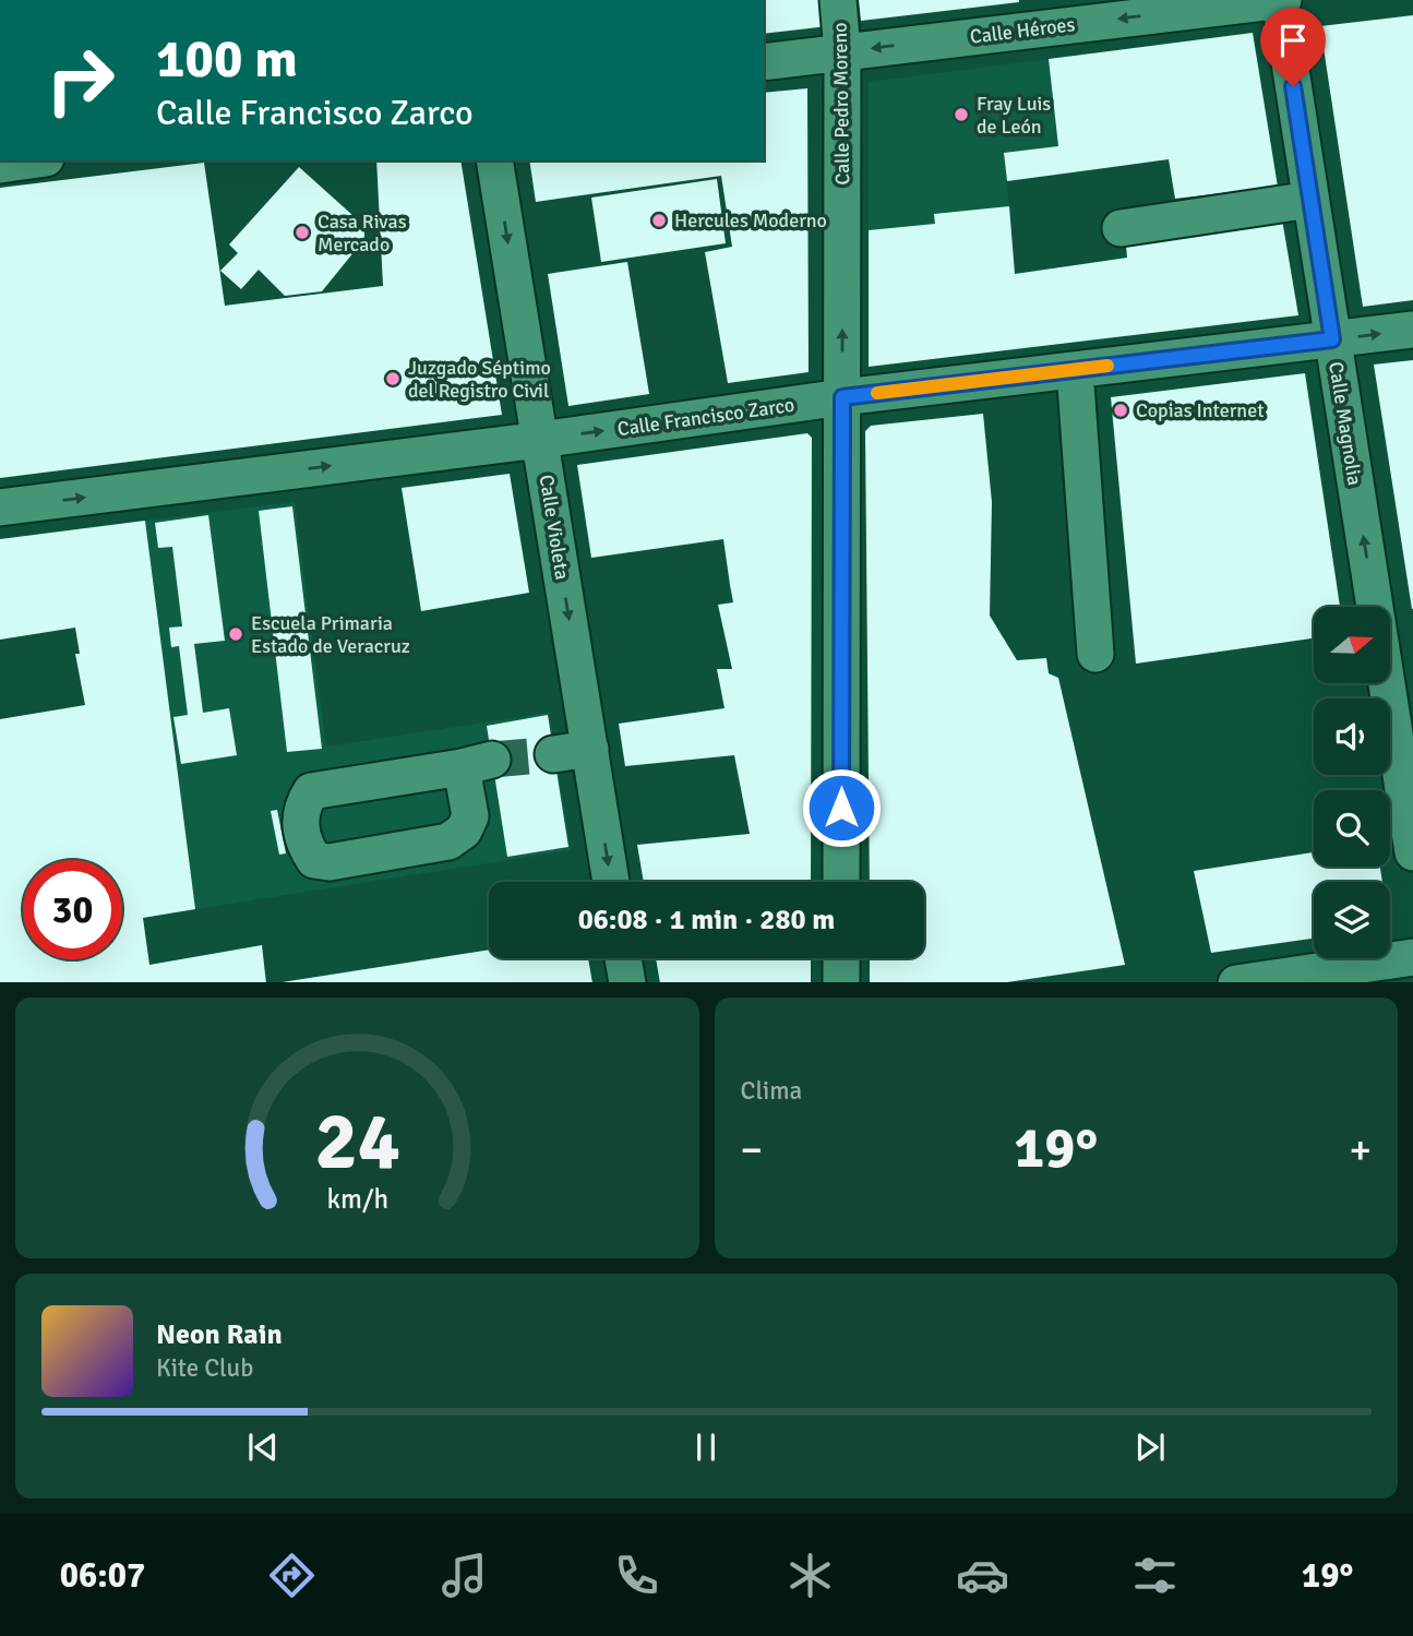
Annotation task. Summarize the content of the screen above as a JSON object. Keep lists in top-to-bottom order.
{
  "streets": {
    "street": [
      "Calle Héroes",
      "Calle Pedro Moreno",
      "Calle Francisco Zarco",
      "Calle Magnolia",
      "Calle Violeta"
    ]
  },
  "crossings": [
    ["Calle Héroes", "Calle Pedro Moreno"],
    ["Calle Héroes", "Calle Magnolia"],
    ["Calle Pedro Moreno", "Calle Francisco Zarco"],
    ["Calle Francisco Zarco", "Calle Magnolia"],
    ["Calle Francisco Zarco", "Calle Violeta"]
  ],
  "one_way": ["Calle Pedro Moreno", "Calle Francisco Zarco", "Calle Violeta"],
  "places": [
    "Fray Luis de León",
    "Hercules Moderno",
    "Casa Rivas Mercado",
    "Juzgado Séptimo del Registro Civil",
    "Copias Internet",
    "Escuela Primaria Estado de Veracruz"
  ],
  "north": "right",
  "page": {
    "turn": ["100 m", "Calle Francisco Zarco"],
    "limit": "30",
    "trip": "06:08 · 1 min · 280 m",
    "tile": "Clima",
    "heat": ["−", "19°", "+"],
    "song": ["Neon Rain", "Kite Club"],
    "tabs": ["06:07", "19°"],
    "gauge": ["24", "km/h"]
  }
}
